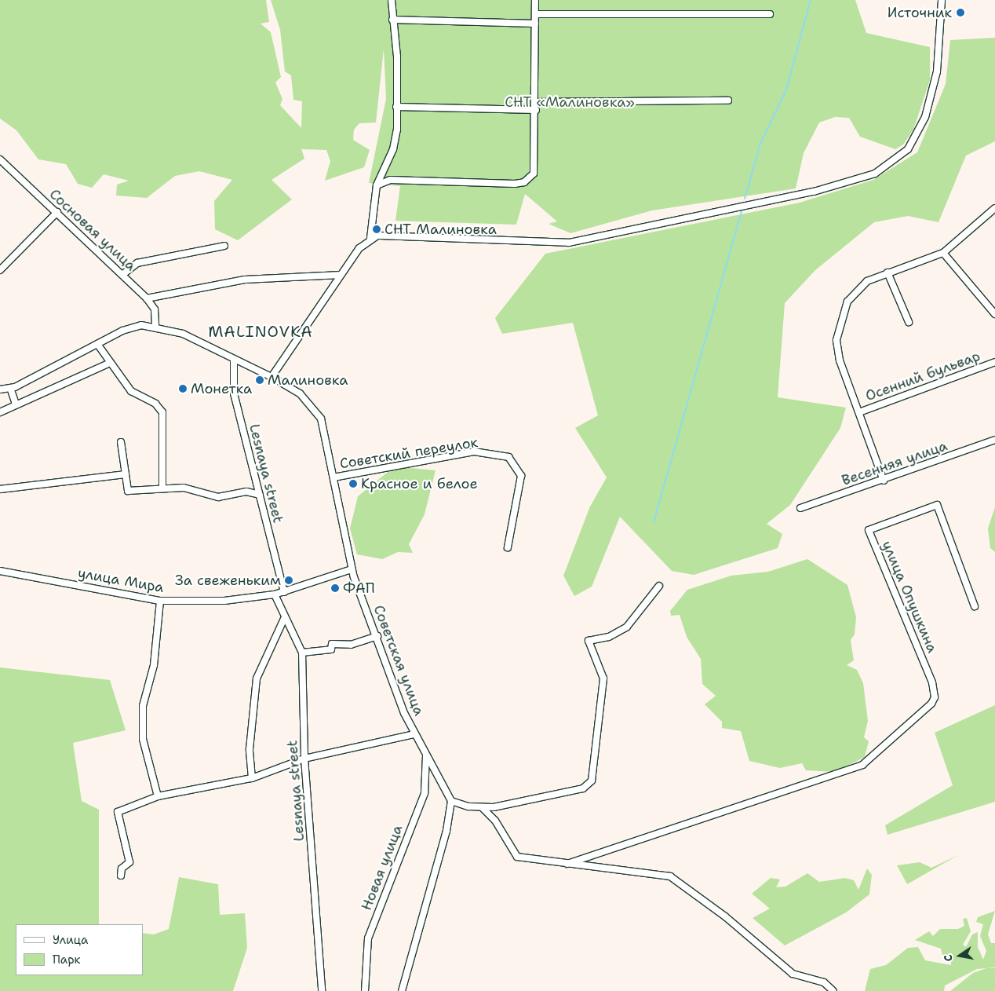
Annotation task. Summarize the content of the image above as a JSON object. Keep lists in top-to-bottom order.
{
  "streets": {
    "street": [
      "Сосновая улица",
      "Осенний бульвар",
      "Советский переулок",
      "Весенняя улица",
      "Lesnaya street",
      "улица Мира",
      "улица Опушкина",
      "Советская улица",
      "Новая улица"
    ]
  },
  "crossings": [
    ["Сосновая улица", "Советская улица"],
    ["Советский переулок", "Советская улица"],
    ["Lesnaya street", "улица Мира"],
    ["Lesnaya street", "Советская улица"],
    ["улица Мира", "Советская улица"],
    ["Советская улица", "Новая улица"]
  ],
  "districts": ["MALINOVKA"],
  "parks": ["СНТ «Малиновка»"],
  "places": [
    "Источник",
    "СНТ Малиновка",
    "Малиновка",
    "Монетка",
    "Красное и белое",
    "За свеженьким",
    "ФАП"
  ],
  "legend": ["Улица", "Парк"],
  "north": "left"
}
